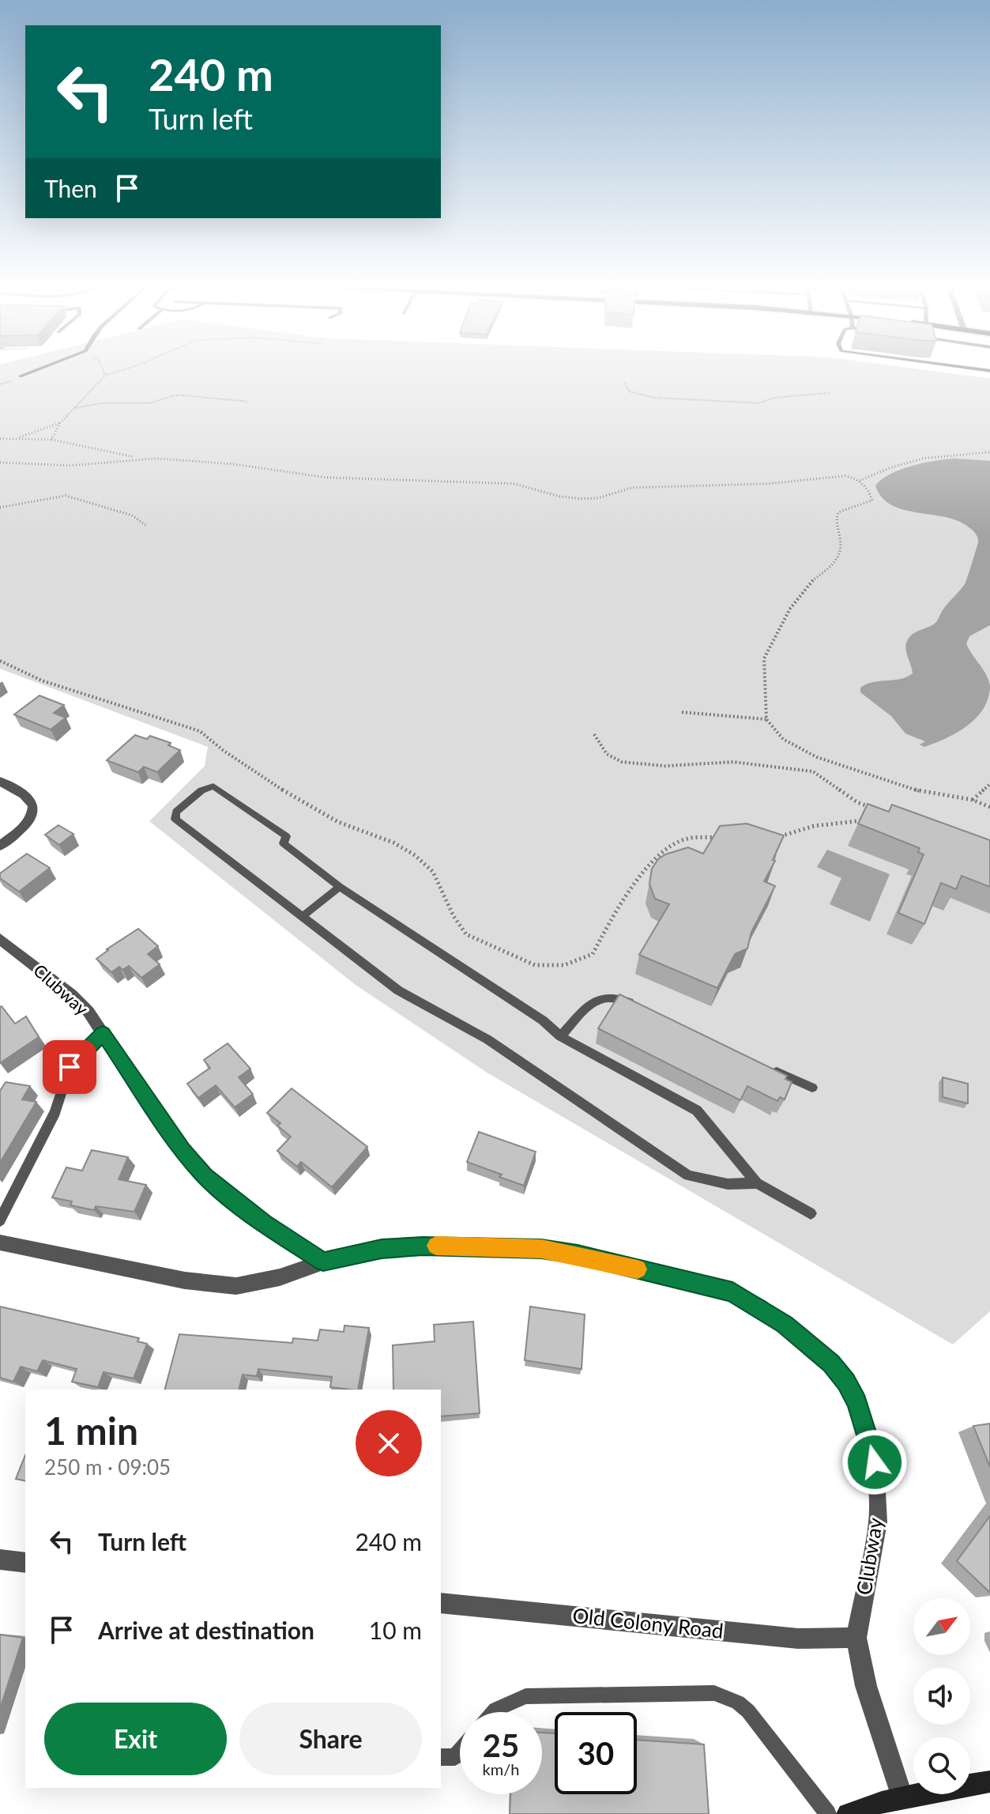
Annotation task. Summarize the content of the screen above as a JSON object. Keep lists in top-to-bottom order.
{
  "streets": {
    "street": ["Clubway", "Old Colony Road"]
  },
  "crossings": [
    ["Clubway", "Old Colony Road"]
  ],
  "north": "top right",
  "page": {
    "turn": ["240 m", "Turn left"],
    "then": "Then",
    "heading": ["1 min", "250 m · 09:05"],
    "list": [
      {
        "name": "Turn left",
        "value": "240 m"
      },
      {
        "name": "Arrive at destination",
        "value": "10 m"
      }
    ],
    "buttons": ["Exit", "Share"],
    "speed": "25 km/h",
    "limit": "30"
  }
}
